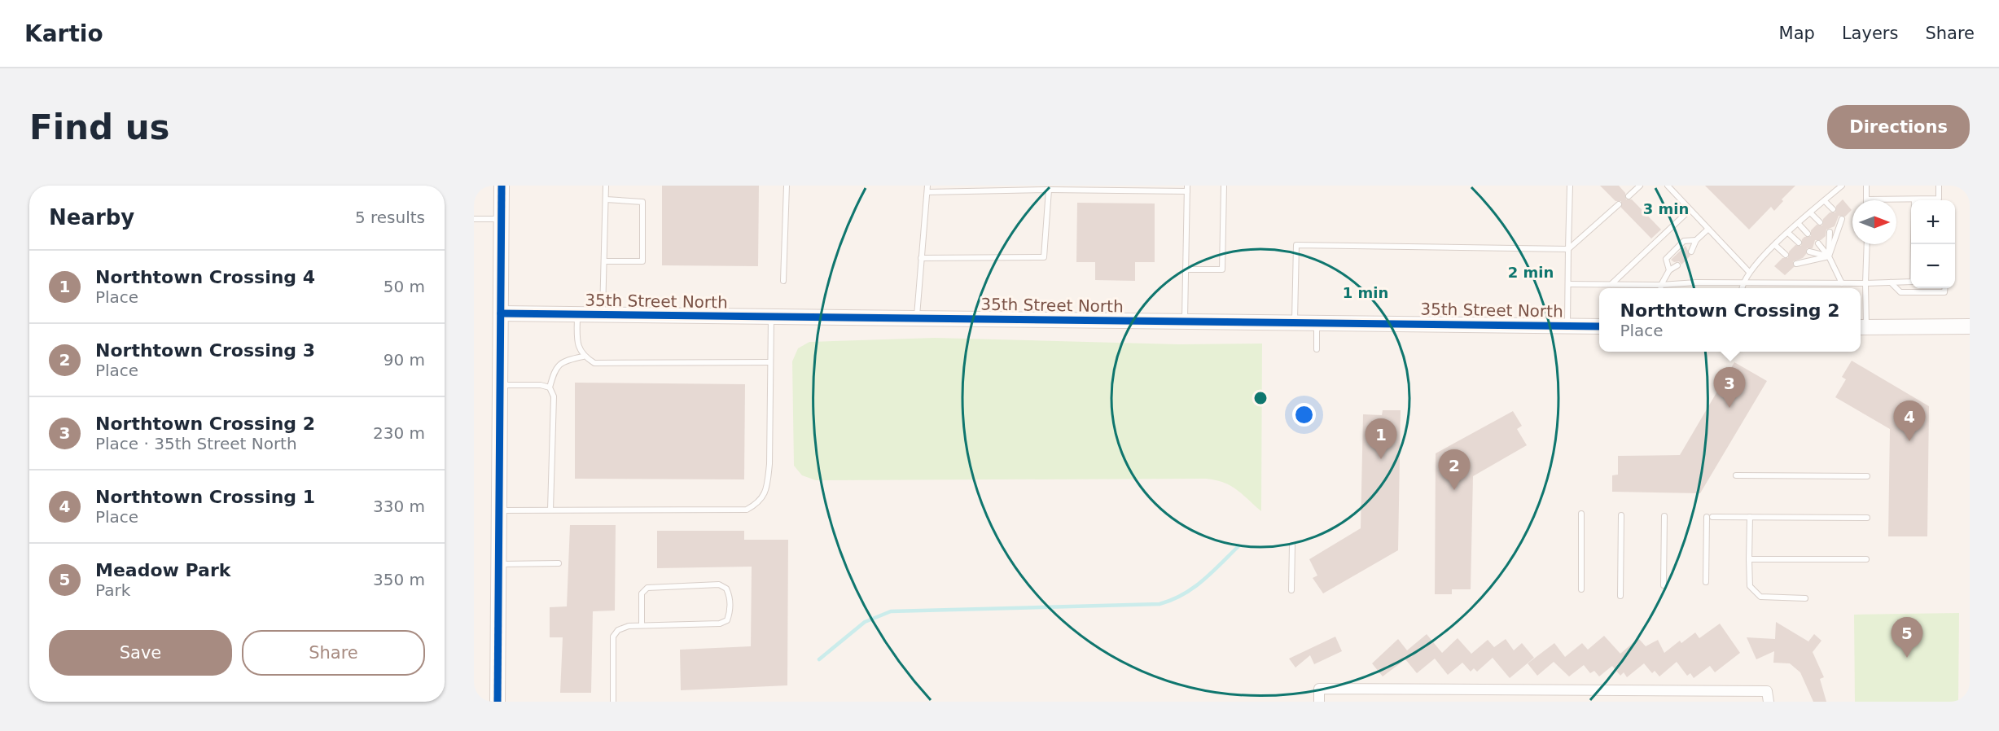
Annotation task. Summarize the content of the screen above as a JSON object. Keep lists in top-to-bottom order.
{
  "streets": {
    "street": ["35th Street North"]
  },
  "north": "right",
  "page": {
    "header": "Kartio",
    "nav": ["Map", "Layers", "Share"],
    "buttons": [
      "Directions",
      ["Save", "Share"]
    ],
    "title": "Find us",
    "heading": ["Nearby", "5 results"],
    "map_buttons": ["+", "−"],
    "list": [
      {
        "mark": "1",
        "name": "Northtown Crossing 4",
        "note": "Place",
        "value": "50 m"
      },
      {
        "mark": "2",
        "name": "Northtown Crossing 3",
        "note": "Place",
        "value": "90 m"
      },
      {
        "mark": "3",
        "name": "Northtown Crossing 2",
        "note": "Place · 35th Street North",
        "value": "230 m"
      },
      {
        "mark": "4",
        "name": "Northtown Crossing 1",
        "note": "Place",
        "value": "330 m"
      },
      {
        "mark": "5",
        "name": "Meadow Park",
        "note": "Park",
        "value": "350 m"
      }
    ],
    "popup": ["Northtown Crossing 2", "Place"],
    "pins": [
      "3",
      "4",
      "1",
      "2",
      "5"
    ]
  },
  "rings": ["3 min", "2 min", "1 min"]
}
